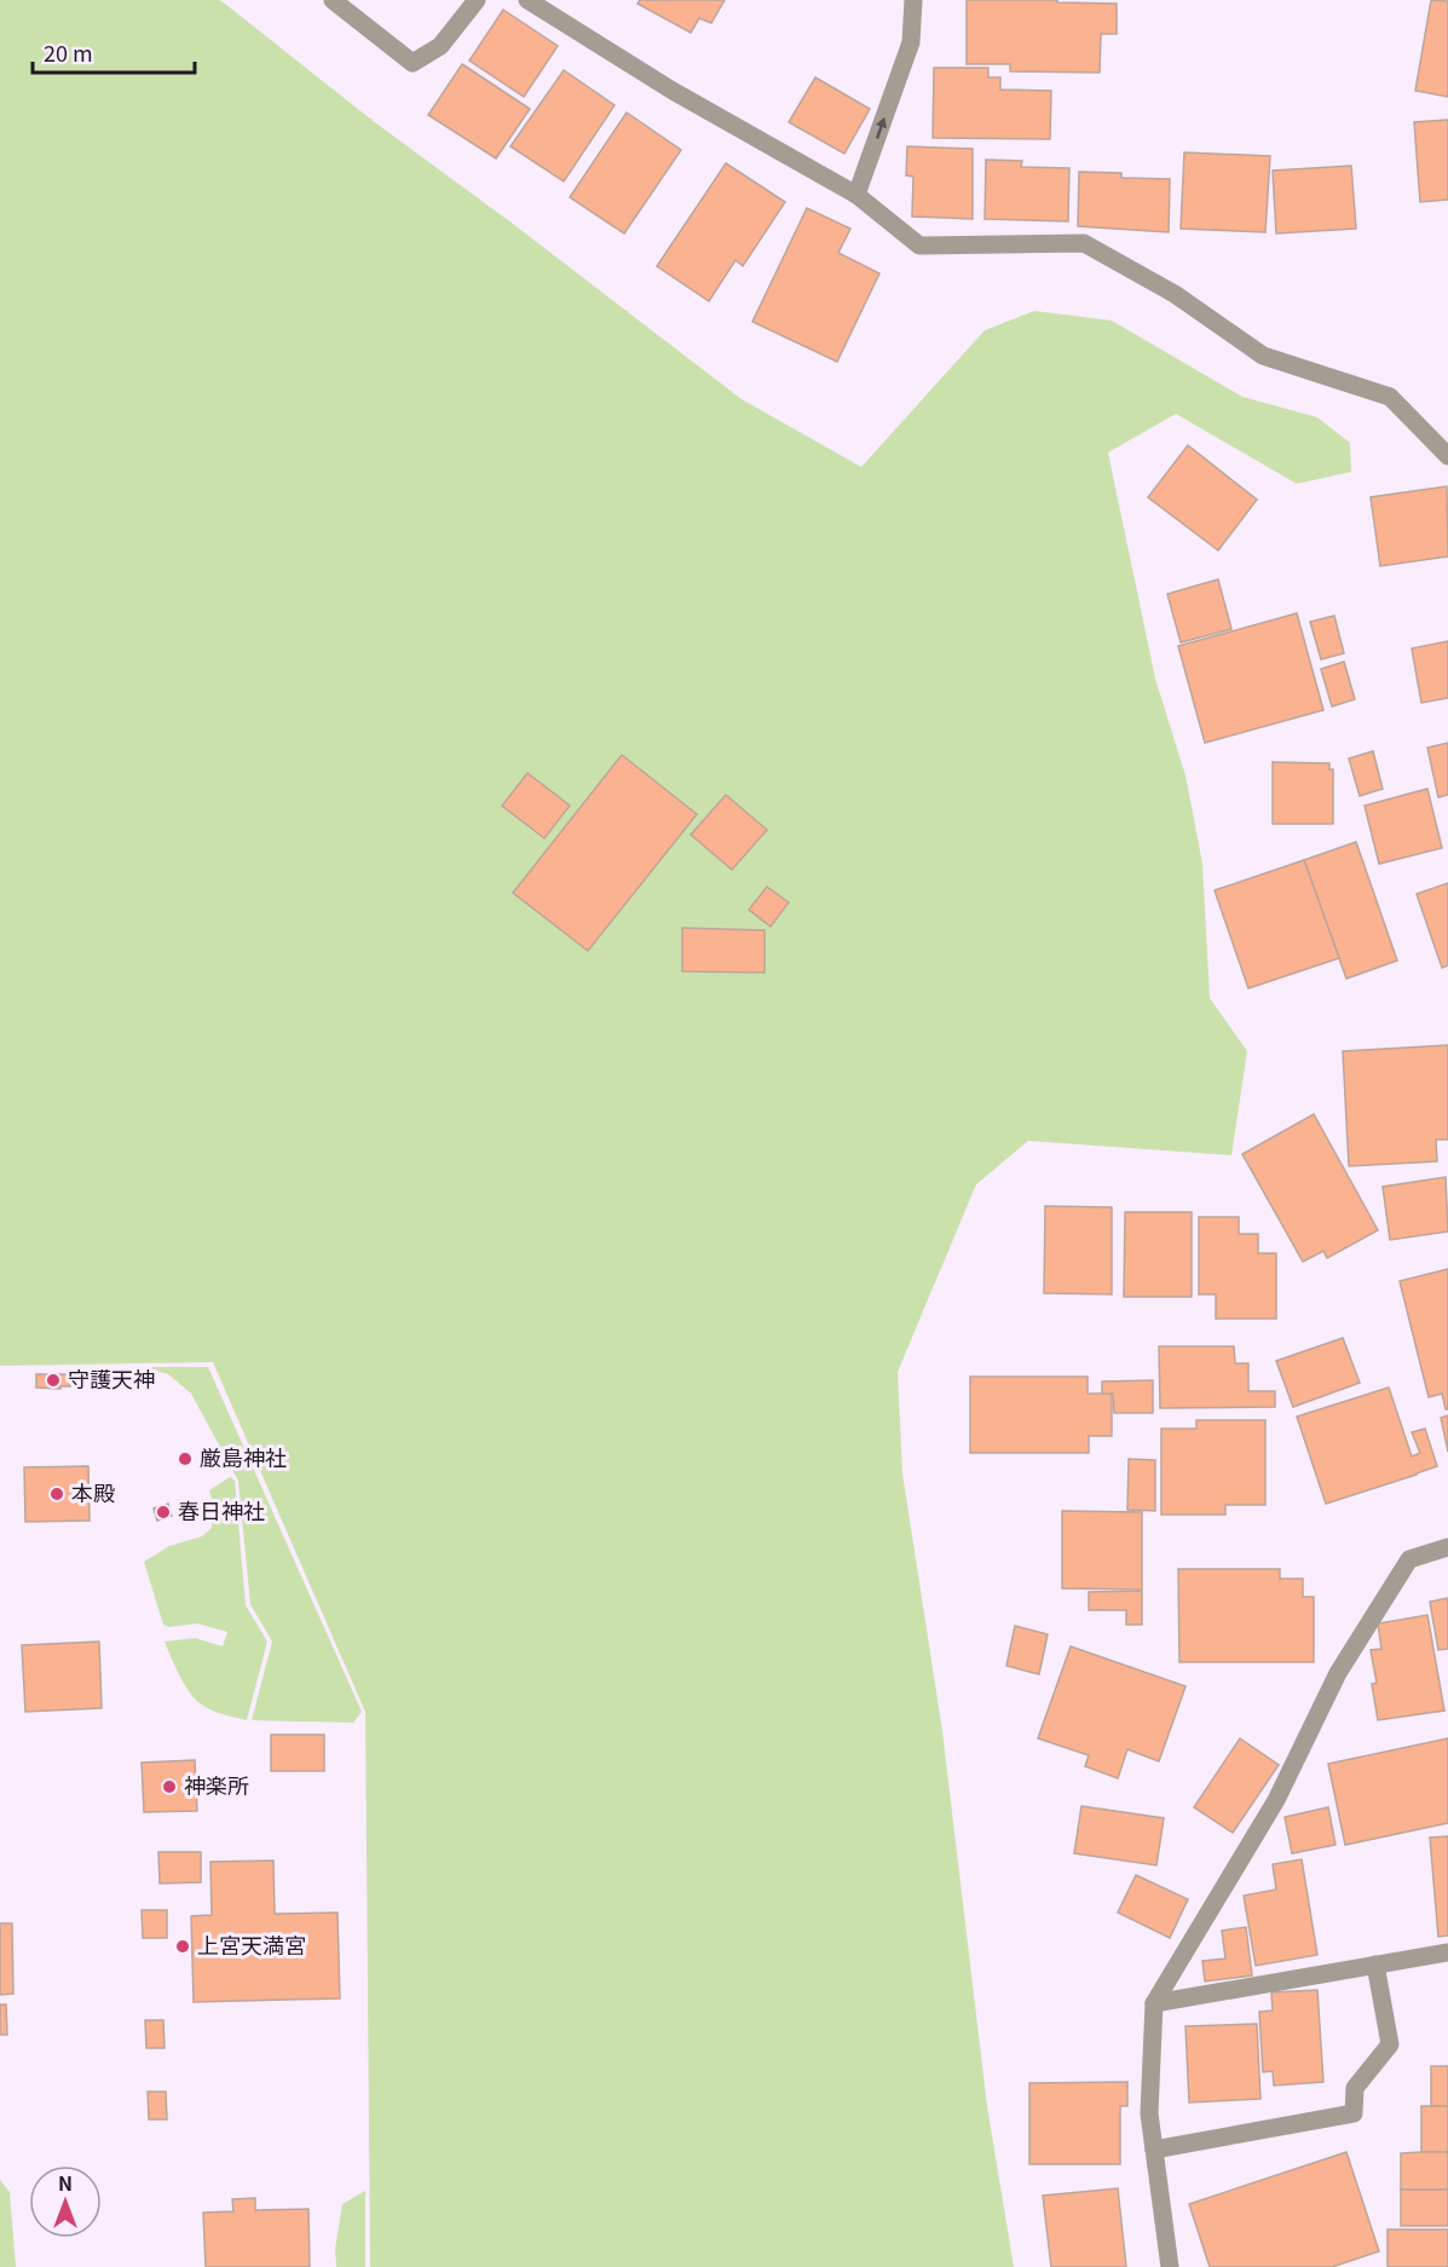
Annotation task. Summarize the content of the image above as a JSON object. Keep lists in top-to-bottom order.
{
  "places": [
    "守護天神",
    "厳島神社",
    "本殿",
    "春日神社",
    "神楽所",
    "上宮天満宮"
  ],
  "scale_bar": "20 m",
  "north": "top"
}
